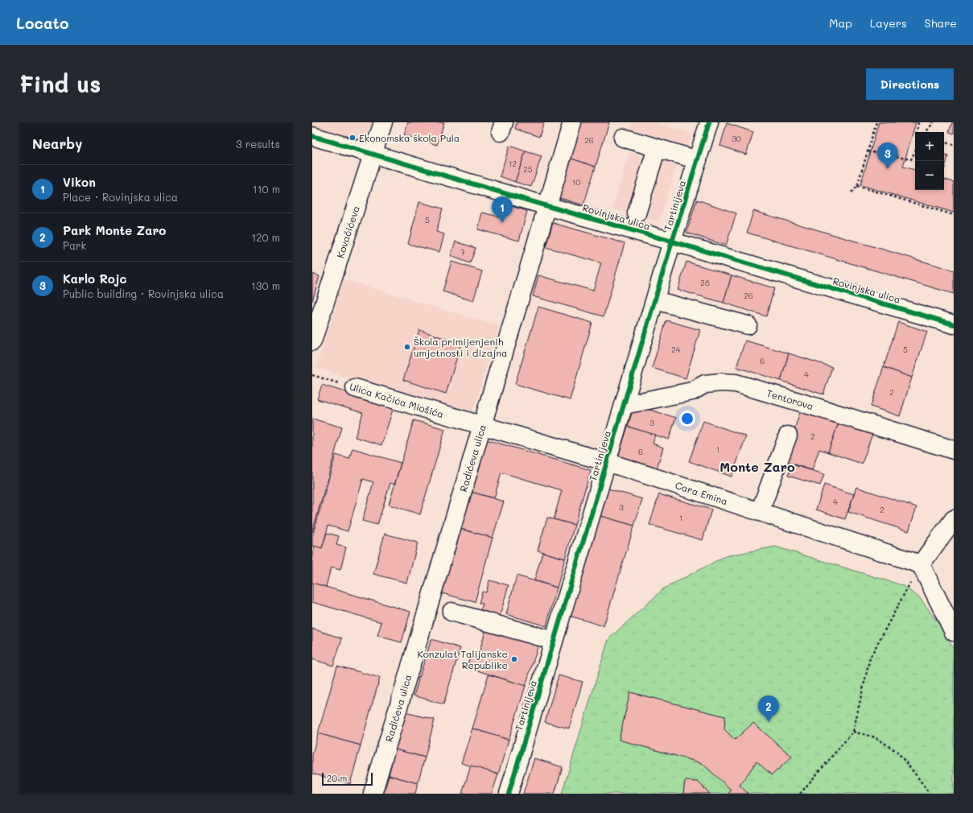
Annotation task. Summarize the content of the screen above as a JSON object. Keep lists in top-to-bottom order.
{
  "streets": {
    "street": [
      "Tartinijeva",
      "Rovinjska ulica",
      "Kovačićeva",
      "Tentorova",
      "Ulica Kačića Miošića",
      "Radićeva ulica",
      "Cara Emina"
    ]
  },
  "crossings": [
    ["Tartinijeva", "Rovinjska ulica"],
    ["Tartinijeva", "Tentorova"],
    ["Tartinijeva", "Cara Emina"],
    ["Rovinjska ulica", "Kovačićeva"],
    ["Rovinjska ulica", "Radićeva ulica"],
    ["Ulica Kačića Miošića", "Radićeva ulica"],
    ["Ulica Kačića Miošića", "Cara Emina"],
    ["Radićeva ulica", "Cara Emina"]
  ],
  "districts": ["Monte Zaro"],
  "places": ["Ekonomska škola Pula", "Škola primijenjenih umjetnosti i dizajna", "Konzulat Talijanske Republike"],
  "house_numbers": [
    "30",
    "26",
    "12",
    "25",
    "10",
    "5",
    "7",
    "28",
    "26",
    "24",
    "5",
    "6",
    "4",
    "2",
    "3",
    "2",
    "1",
    "6",
    "4",
    "3",
    "2",
    "1"
  ],
  "scale_bar": "20 m",
  "page": {
    "header": "Locato",
    "nav": ["Map", "Layers", "Share"],
    "buttons": "Directions",
    "title": "Find us",
    "heading": ["Nearby", "3 results"],
    "map_buttons": ["+", "−"],
    "pins": ["3", "1", "2"],
    "list": [
      {
        "mark": "1",
        "name": "Vikon",
        "note": "Place · Rovinjska ulica",
        "value": "110 m"
      },
      {
        "mark": "2",
        "name": "Park Monte Zaro",
        "note": "Park",
        "value": "120 m"
      },
      {
        "mark": "3",
        "name": "Karlo Rojc",
        "note": "Public building · Rovinjska ulica",
        "value": "130 m"
      }
    ],
    "scale": "20 m"
  }
}
